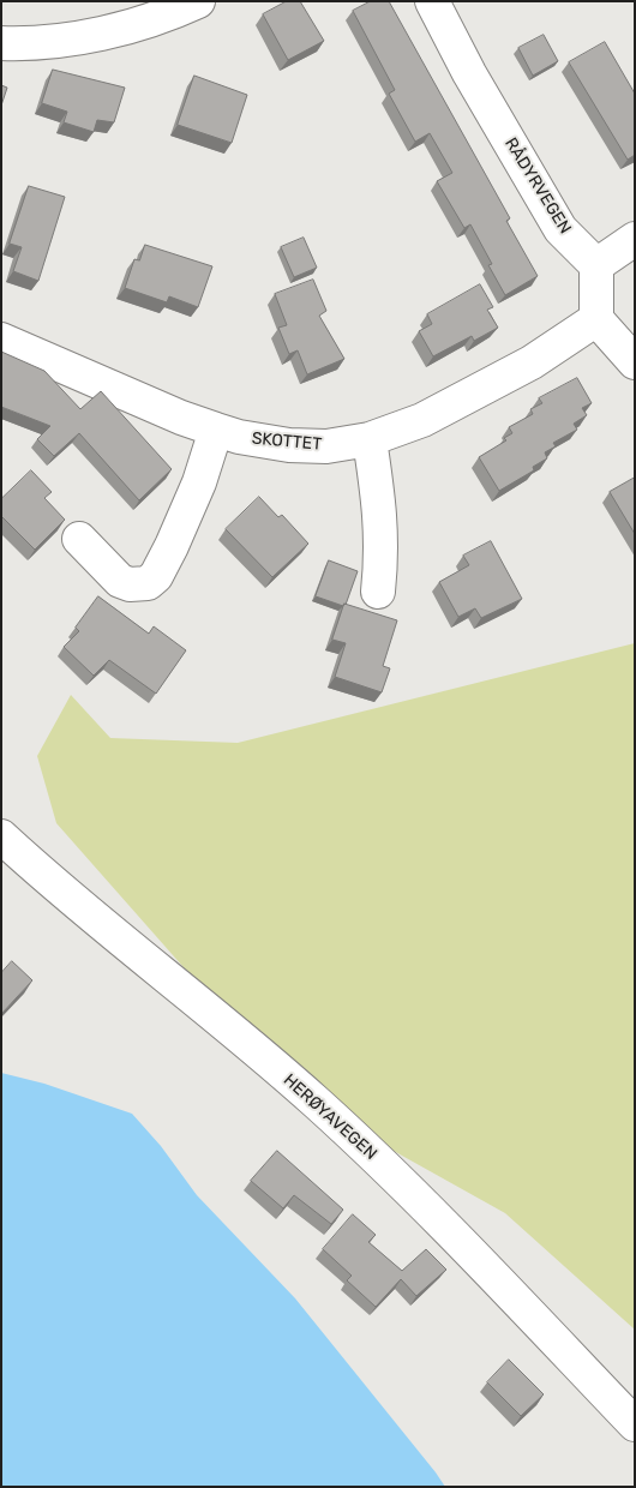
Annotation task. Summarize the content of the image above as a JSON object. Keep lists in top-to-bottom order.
{
  "streets": {
    "main road": ["RÅDYRVEGEN", "SKOTTET", "HERØYAVEGEN"]
  }
}
